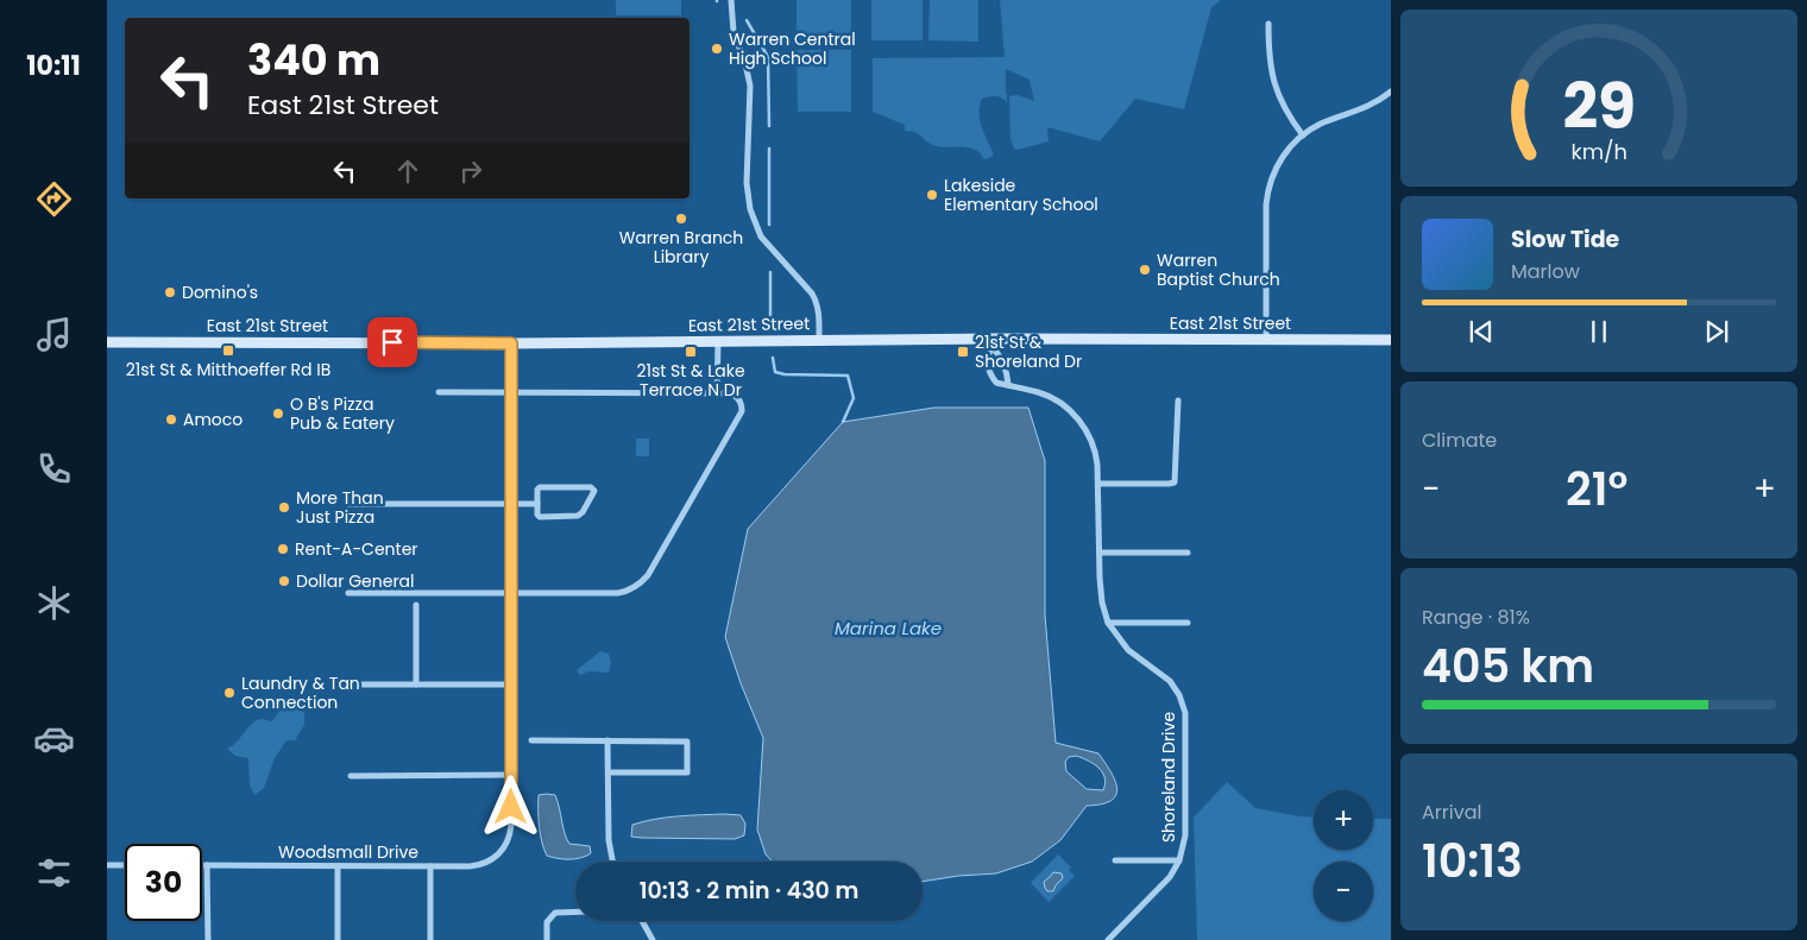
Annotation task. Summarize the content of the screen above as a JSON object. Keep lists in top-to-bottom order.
{
  "streets": {
    "main road": ["East 21st Street"],
    "street": ["Shoreland Drive", "Woodsmall Drive"]
  },
  "crossings": [
    ["East 21st Street", "Shoreland Drive"]
  ],
  "water": ["Marina Lake"],
  "places": {
    "other": [
      "Warren Central High School",
      "Lakeside Elementary School",
      "Warren Branch Library",
      "Warren Baptist Church",
      "Domino's",
      "O B's Pizza Pub & Eatery",
      "Amoco",
      "More Than Just Pizza",
      "Rent-A-Center",
      "Dollar General",
      "Laundry & Tan Connection"
    ],
    "transit": ["21st St & Mitthoeffer Rd IB", "21st St & Lake Terrace N Dr", "21st St & Shoreland Dr"]
  },
  "page": {
    "tabs": "10:11",
    "turn": ["340 m", "East 21st Street"],
    "song": ["Slow Tide", "Marlow"],
    "tile": [
      "Climate",
      ["Range · 81%", "405 km"],
      ["Arrival", "10:13"]
    ],
    "heat": ["−", "21°", "+"],
    "map_buttons": ["+", "−"],
    "limit": "30",
    "trip": "10:13 · 2 min · 430 m",
    "gauge": ["29", "km/h"]
  }
}
